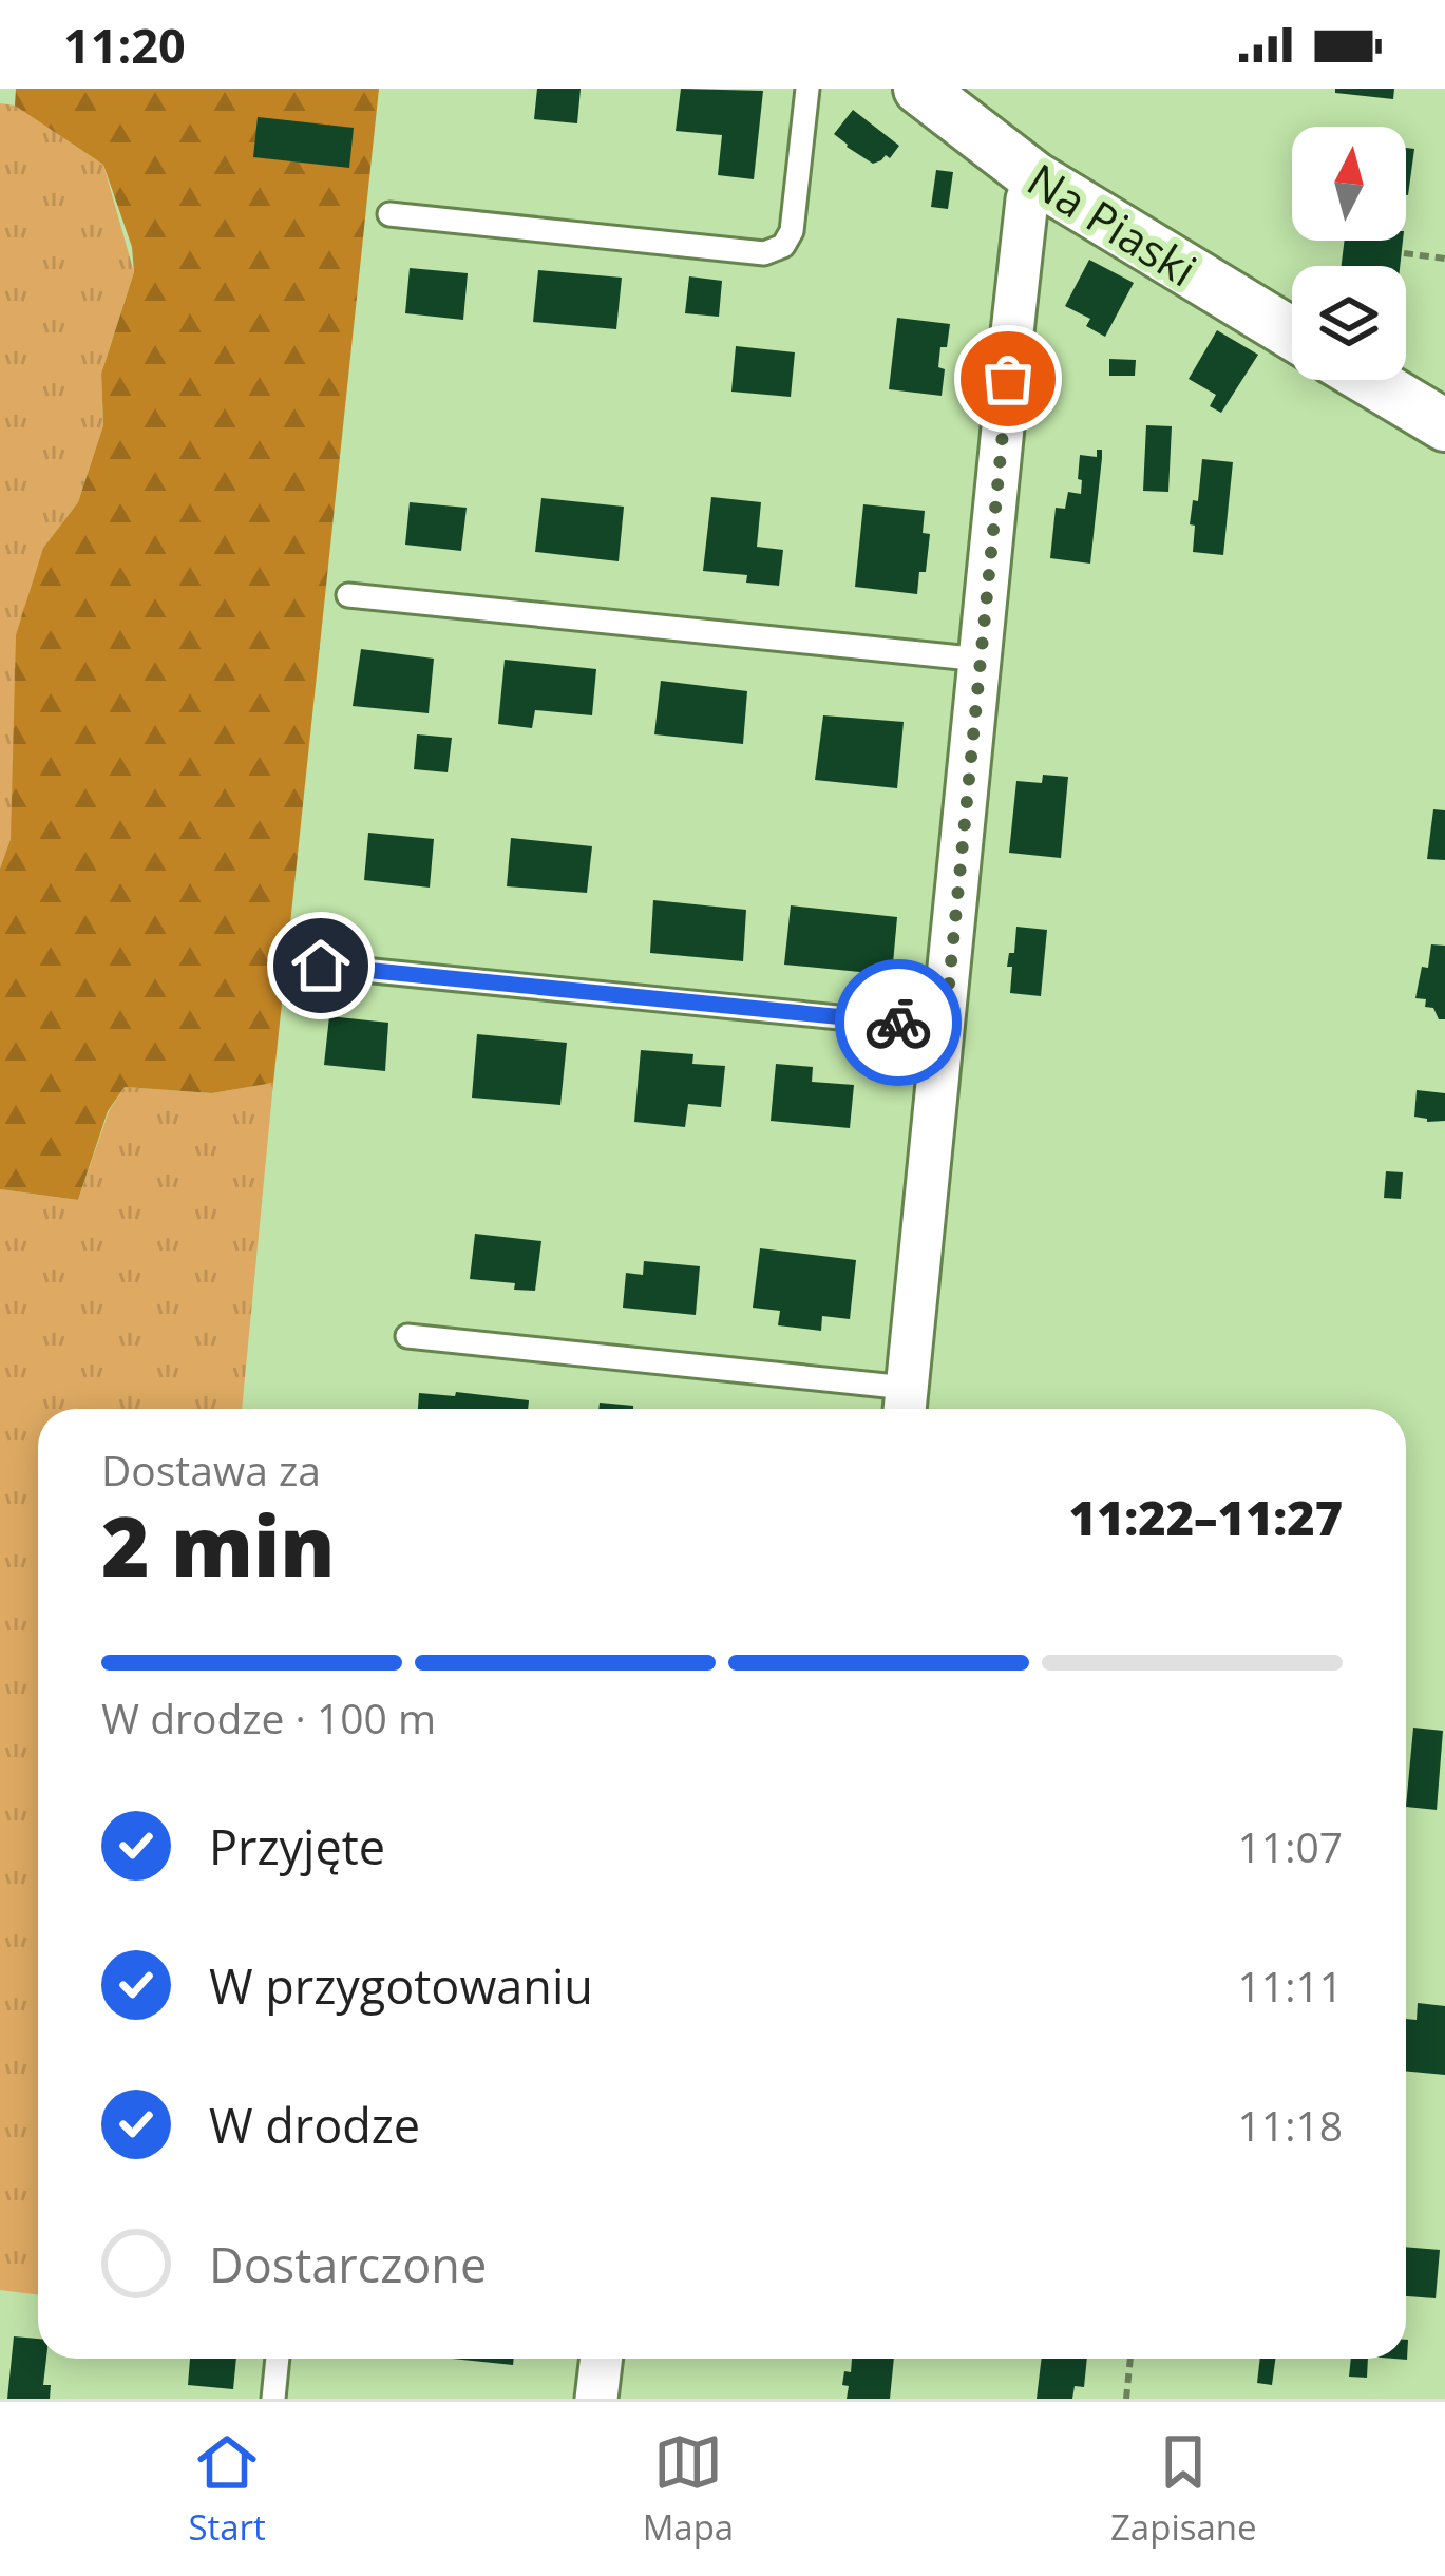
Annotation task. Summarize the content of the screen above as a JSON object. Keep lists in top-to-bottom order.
{
  "streets": {
    "street": ["Na Piaski"]
  },
  "north": "top",
  "page": {
    "status": "11:20",
    "heading": ["2 min", "Dostawa za", "11:22–11:27"],
    "bar": "W drodze · 100 m",
    "list": [
      ["Przyjęte", "11:07"],
      ["W przygotowaniu", "11:11"],
      ["W drodze", "11:18"],
      "Dostarczone"
    ],
    "tabs": ["Start", "Mapa", "Zapisane"]
  }
}
